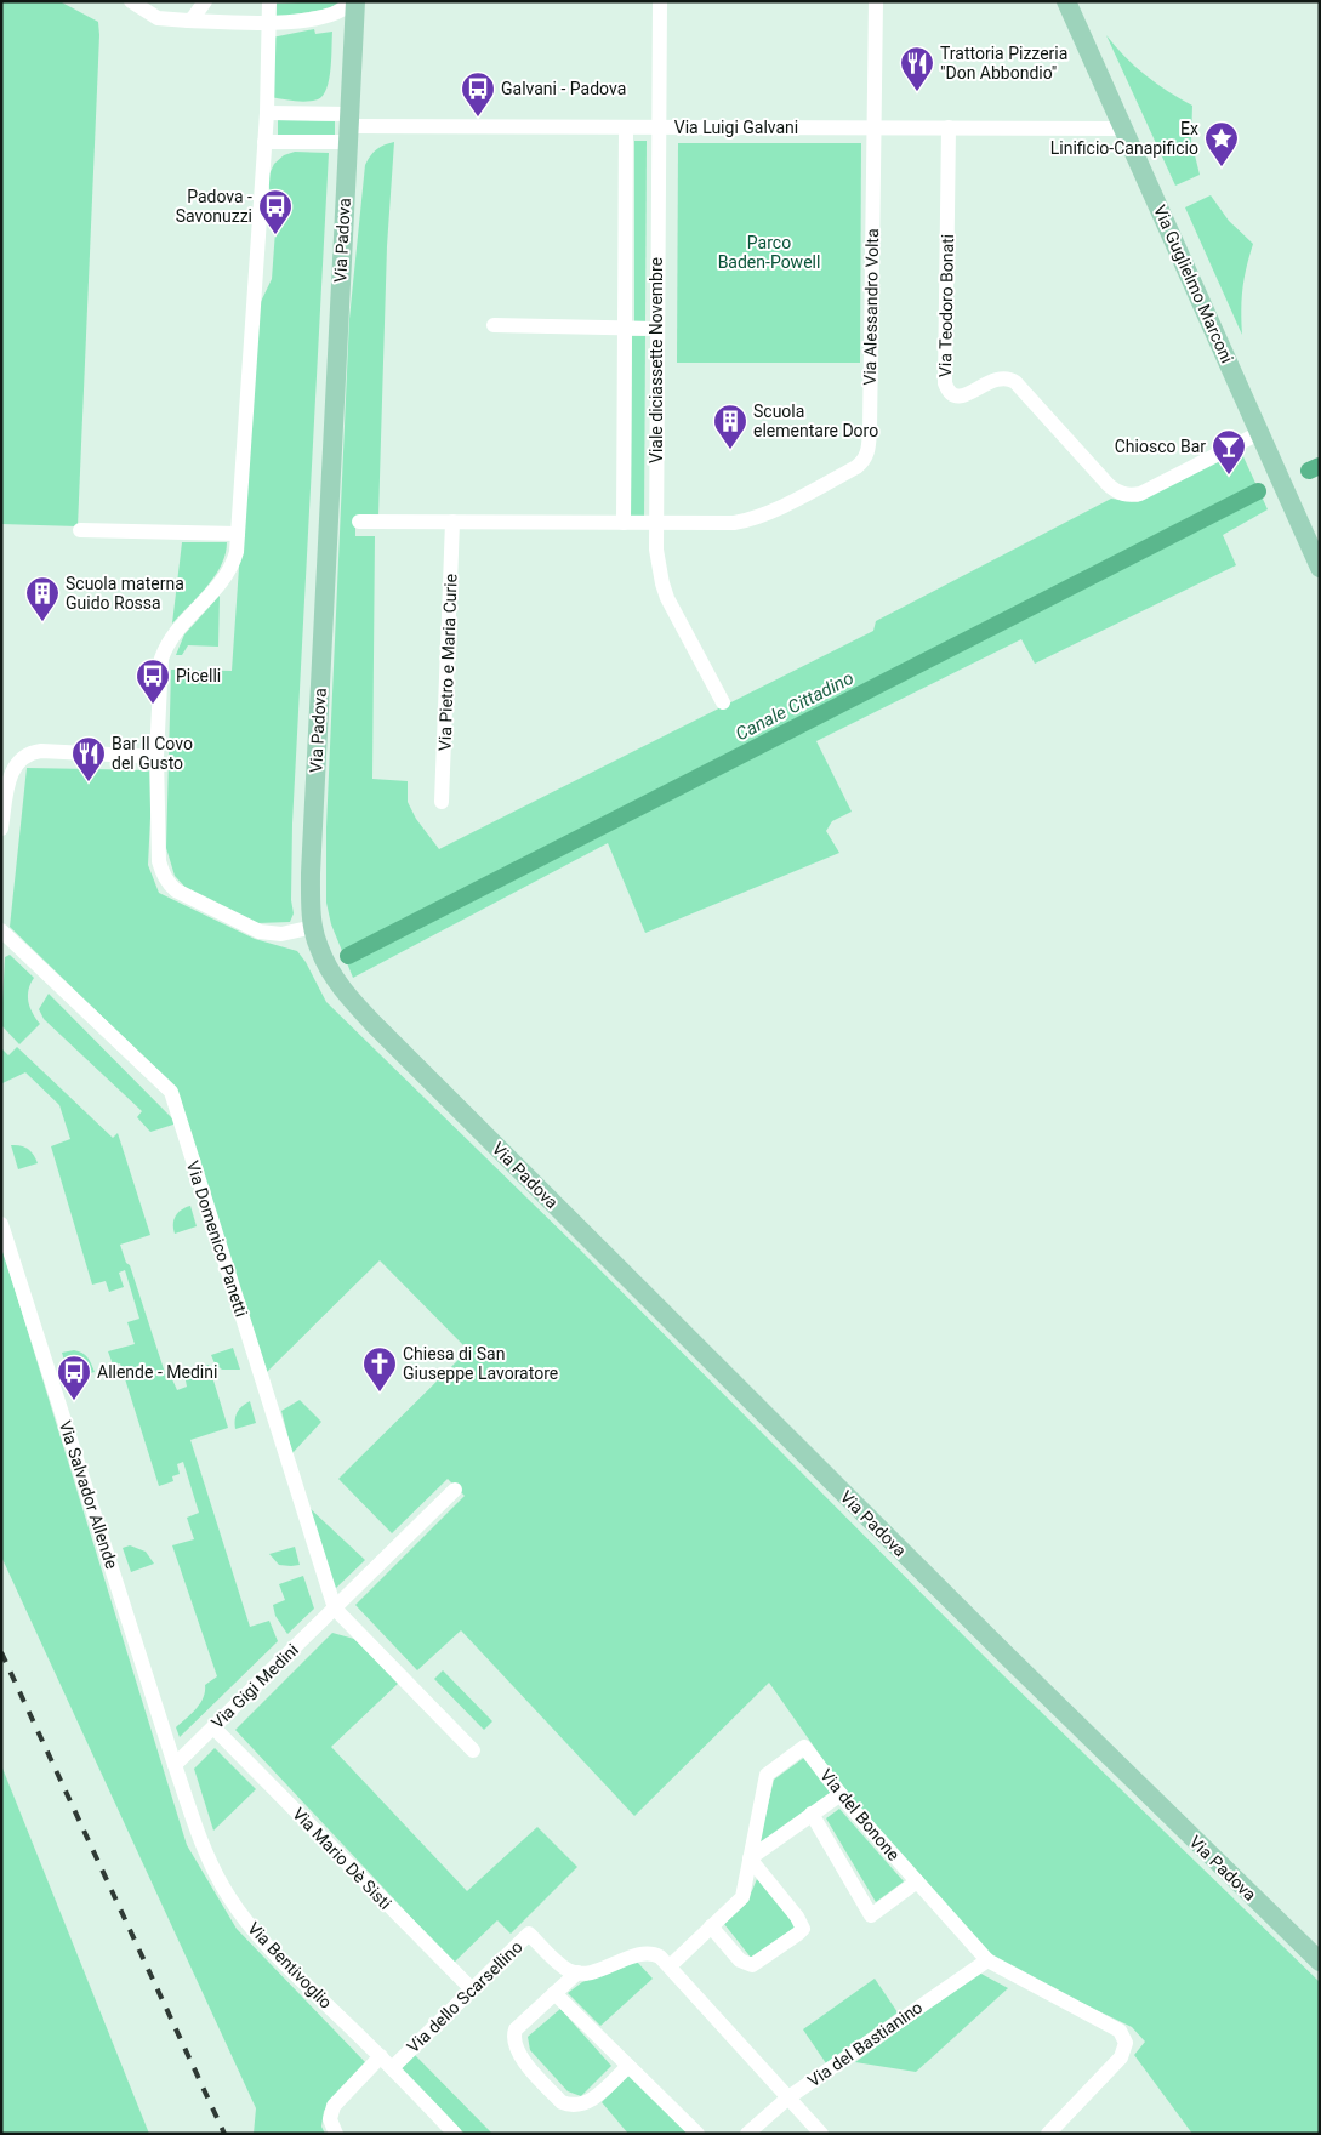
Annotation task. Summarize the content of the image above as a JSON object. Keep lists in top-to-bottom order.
{
  "streets": {
    "main road": ["Via Padova", "Via Guglielmo Marconi"],
    "street": [
      "Via Luigi Galvani",
      "Via Teodoro Bonati",
      "Via Alessandro Volta",
      "Viale diciassette Novembre",
      "Via Pietro e Maria Curie",
      "Via Domenico Panetti",
      "Via Salvador Allende",
      "Via Gigi Medini",
      "Via del Bonone",
      "Via Mario Dè Sisti",
      "Via Bentivoglio",
      "Via dello Scarsellino",
      "Via del Bastianino"
    ]
  },
  "crossings": [
    ["Via Luigi Galvani", "Via Padova"],
    ["Via Luigi Galvani", "Via Guglielmo Marconi"],
    ["Via Luigi Galvani", "Via Teodoro Bonati"],
    ["Via Luigi Galvani", "Via Alessandro Volta"],
    ["Via Luigi Galvani", "Viale diciassette Novembre"],
    ["Via Guglielmo Marconi", "Via Teodoro Bonati"],
    ["Via Alessandro Volta", "Viale diciassette Novembre"],
    ["Via Domenico Panetti", "Via Gigi Medini"],
    ["Via Salvador Allende", "Via Gigi Medini"],
    ["Via Salvador Allende", "Via Bentivoglio"],
    ["Via Gigi Medini", "Via Mario Dè Sisti"],
    ["Via Gigi Medini", "Via Bentivoglio"],
    ["Via del Bonone", "Via del Bastianino"],
    ["Via Mario Dè Sisti", "Via dello Scarsellino"],
    ["Via Bentivoglio", "Via dello Scarsellino"]
  ],
  "water": ["Canale Cittadino"],
  "parks": ["Parco Baden-Powell"],
  "places": {
    "restaurant": ["Trattoria Pizzeria \"Don Abbondio\"", "Bar Il Covo del Gusto"],
    "bus stop": [
      "Galvani - Padova",
      "Padova - Savonuzzi",
      "Picelli",
      "Allende - Medini"
    ],
    "place": ["Ex Linificio-Canapificio"],
    "building": ["Scuola elementare Doro", "Scuola materna Guido Rossa"],
    "bar": ["Chiosco Bar"],
    "church": ["Chiesa di San Giuseppe Lavoratore"]
  }
}
